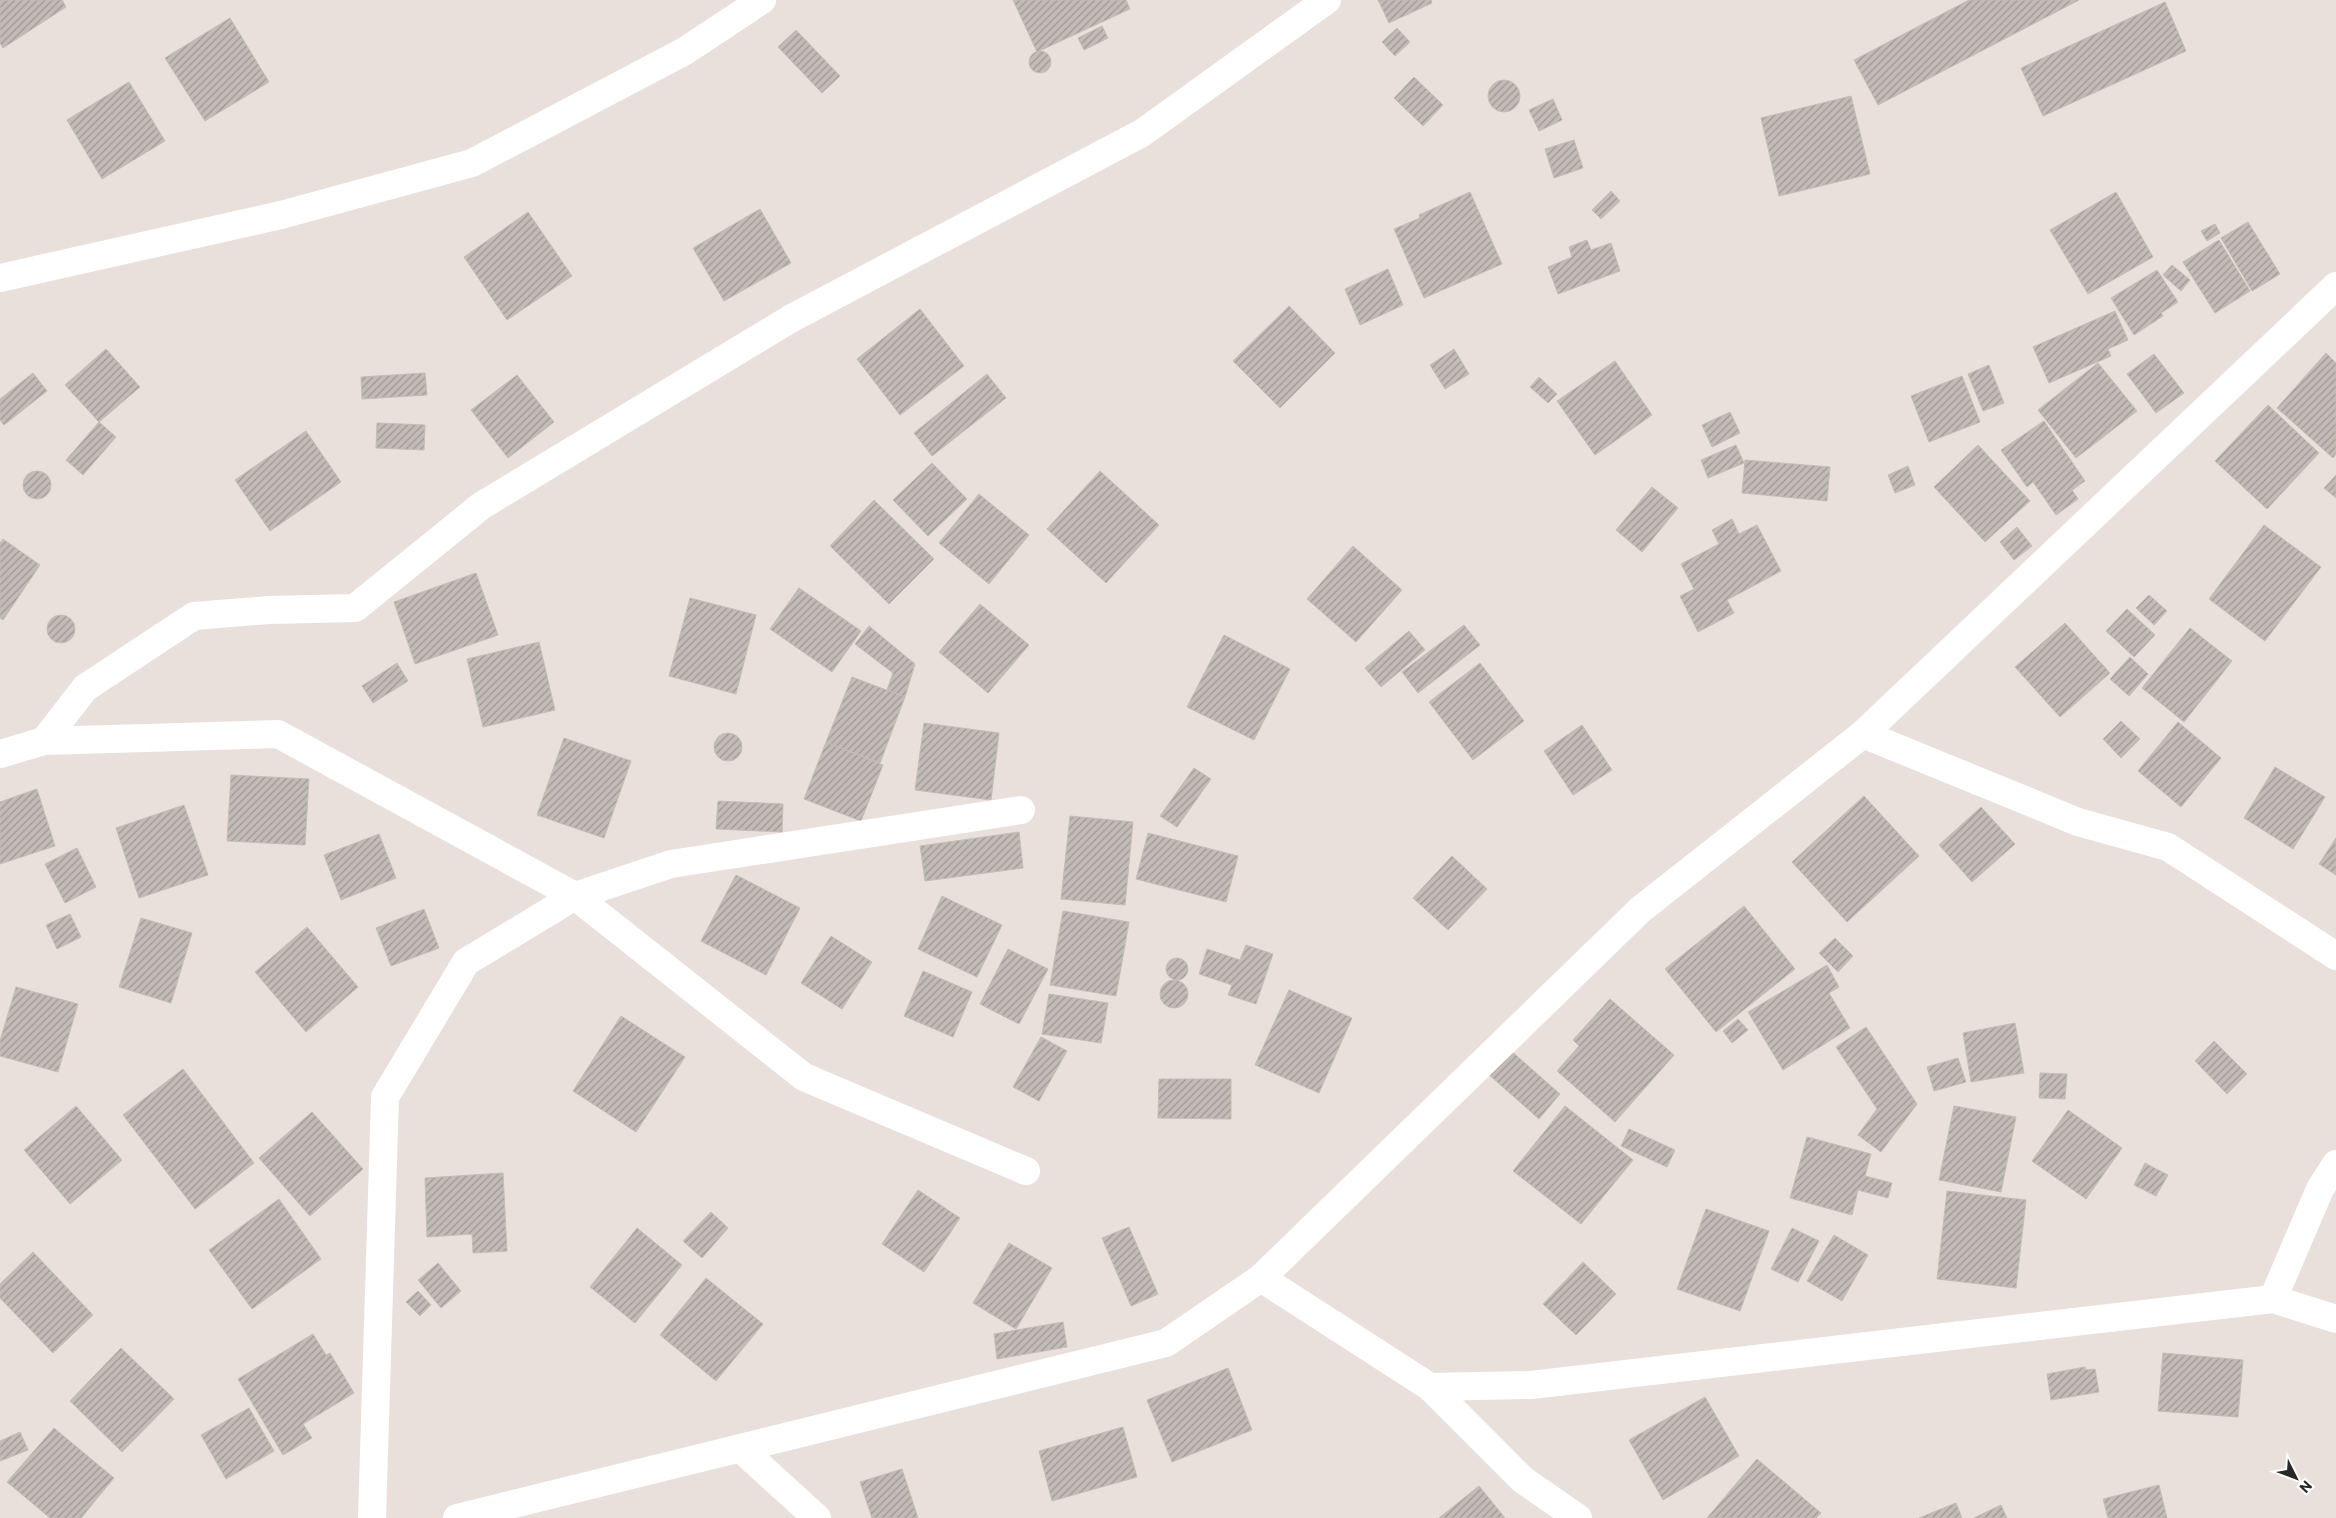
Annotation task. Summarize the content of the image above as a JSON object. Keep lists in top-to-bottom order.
{
  "north": "bottom right"
}
